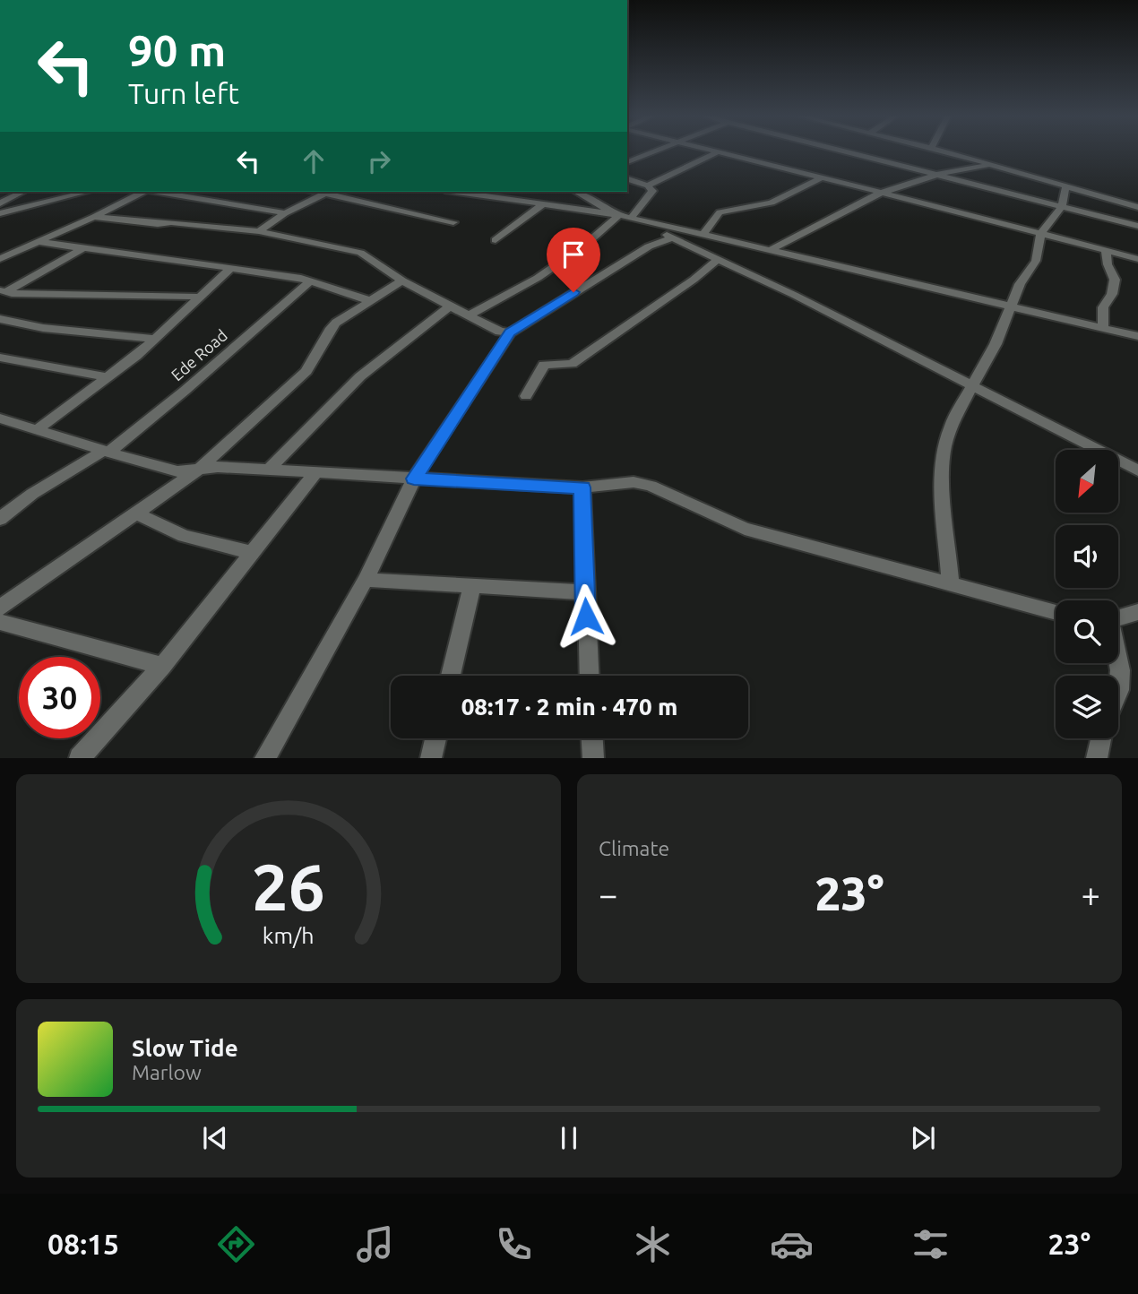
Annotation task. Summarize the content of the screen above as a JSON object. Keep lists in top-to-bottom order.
{
  "streets": {
    "street": ["Ede Road"]
  },
  "north": "bottom left",
  "page": {
    "turn": ["90 m", "Turn left"],
    "limit": "30",
    "trip": "08:17 · 2 min · 470 m",
    "tile": "Climate",
    "heat": ["−", "23°", "+"],
    "song": ["Slow Tide", "Marlow"],
    "tabs": ["08:15", "23°"],
    "gauge": ["26", "km/h"]
  }
}
